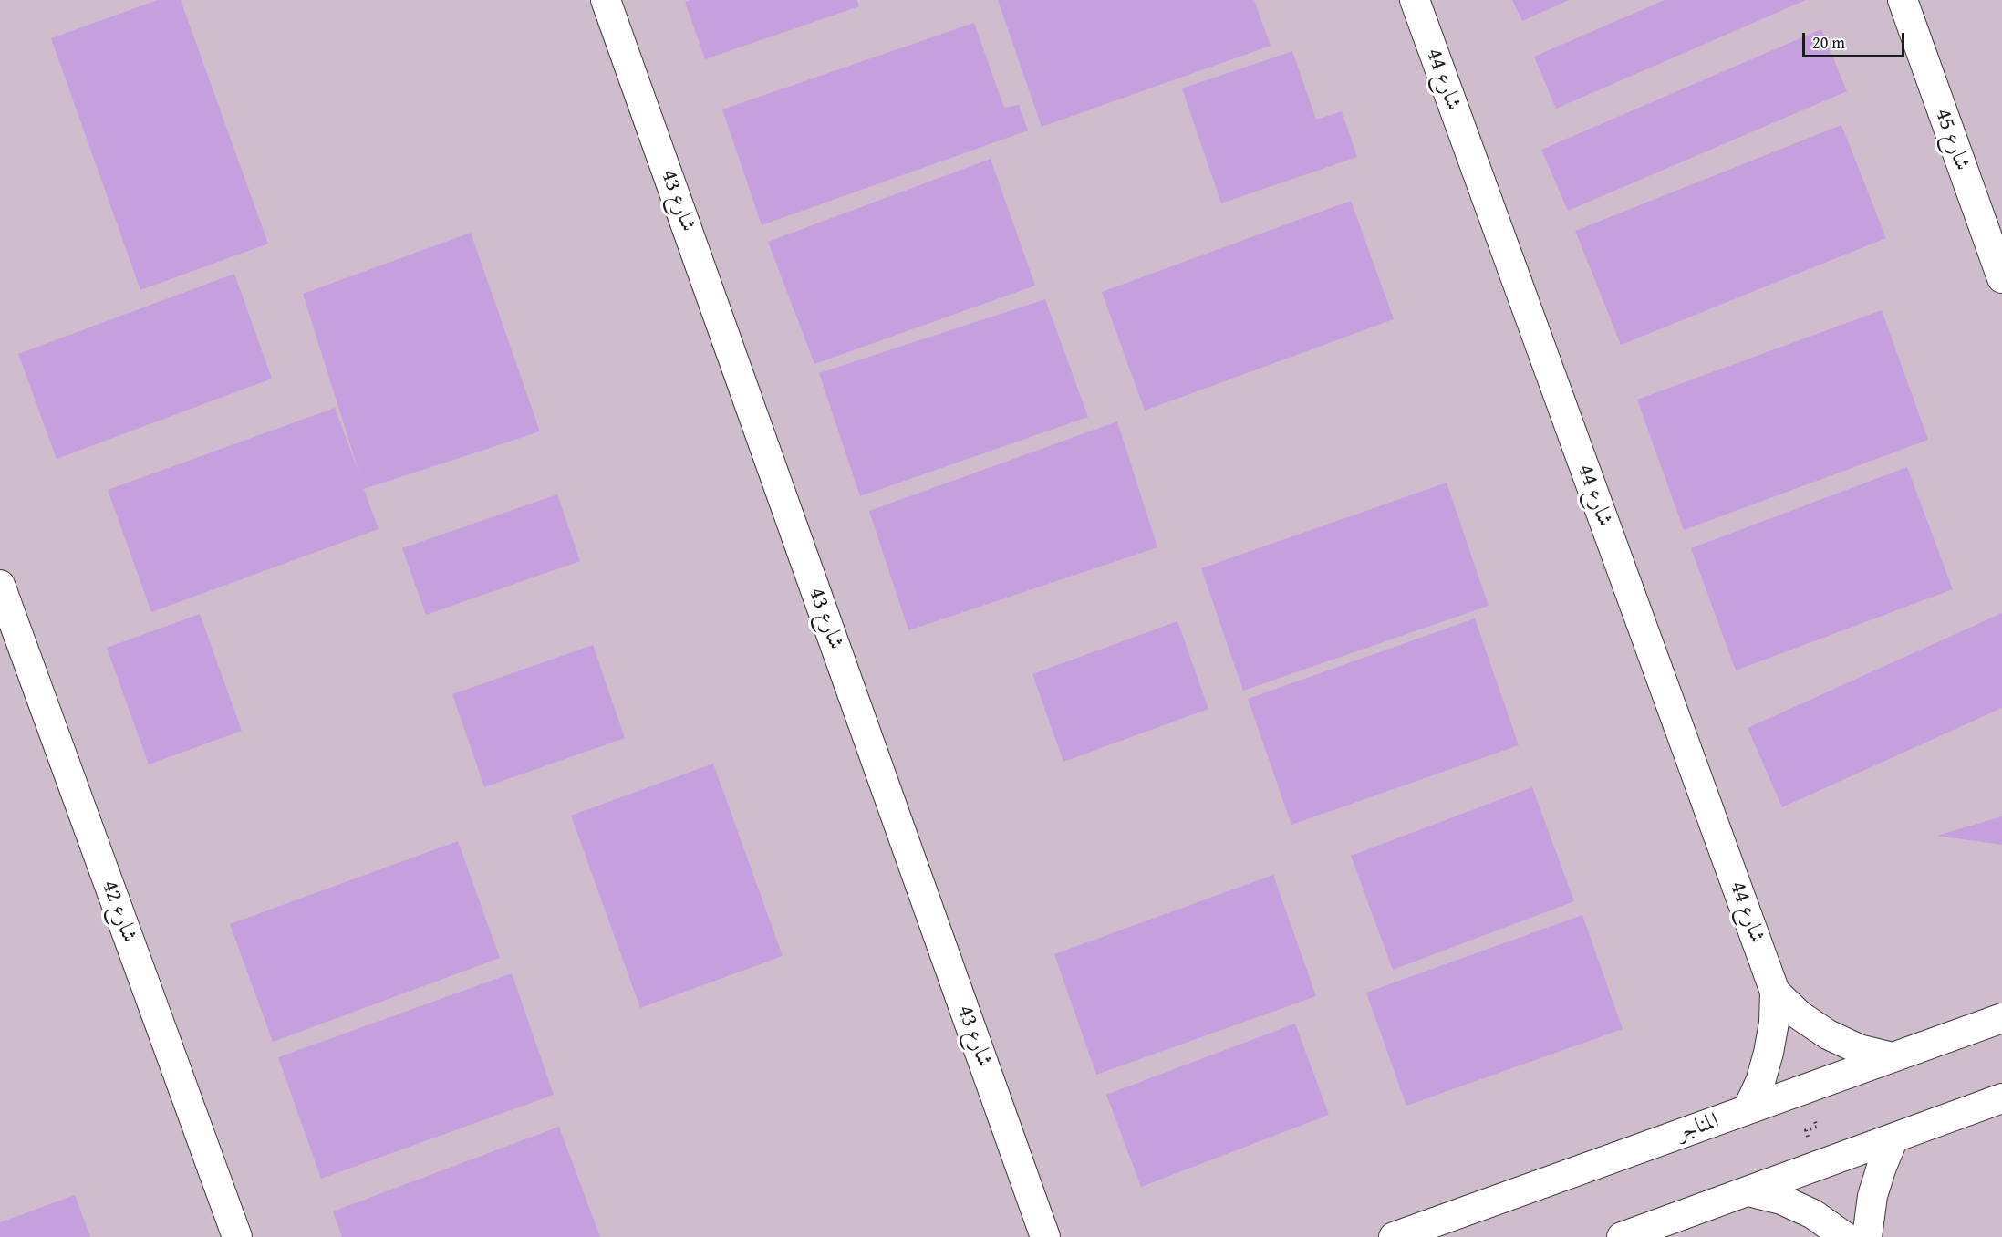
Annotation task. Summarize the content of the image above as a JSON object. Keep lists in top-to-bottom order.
{
  "streets": {
    "street": [
      "شارع 44",
      "شارع 45",
      "شارع 43",
      "شارع 42",
      "المناجر"
    ]
  },
  "crossings": [
    ["شارع 44", "المناجر"]
  ],
  "scale_bar": "20 m"
}
